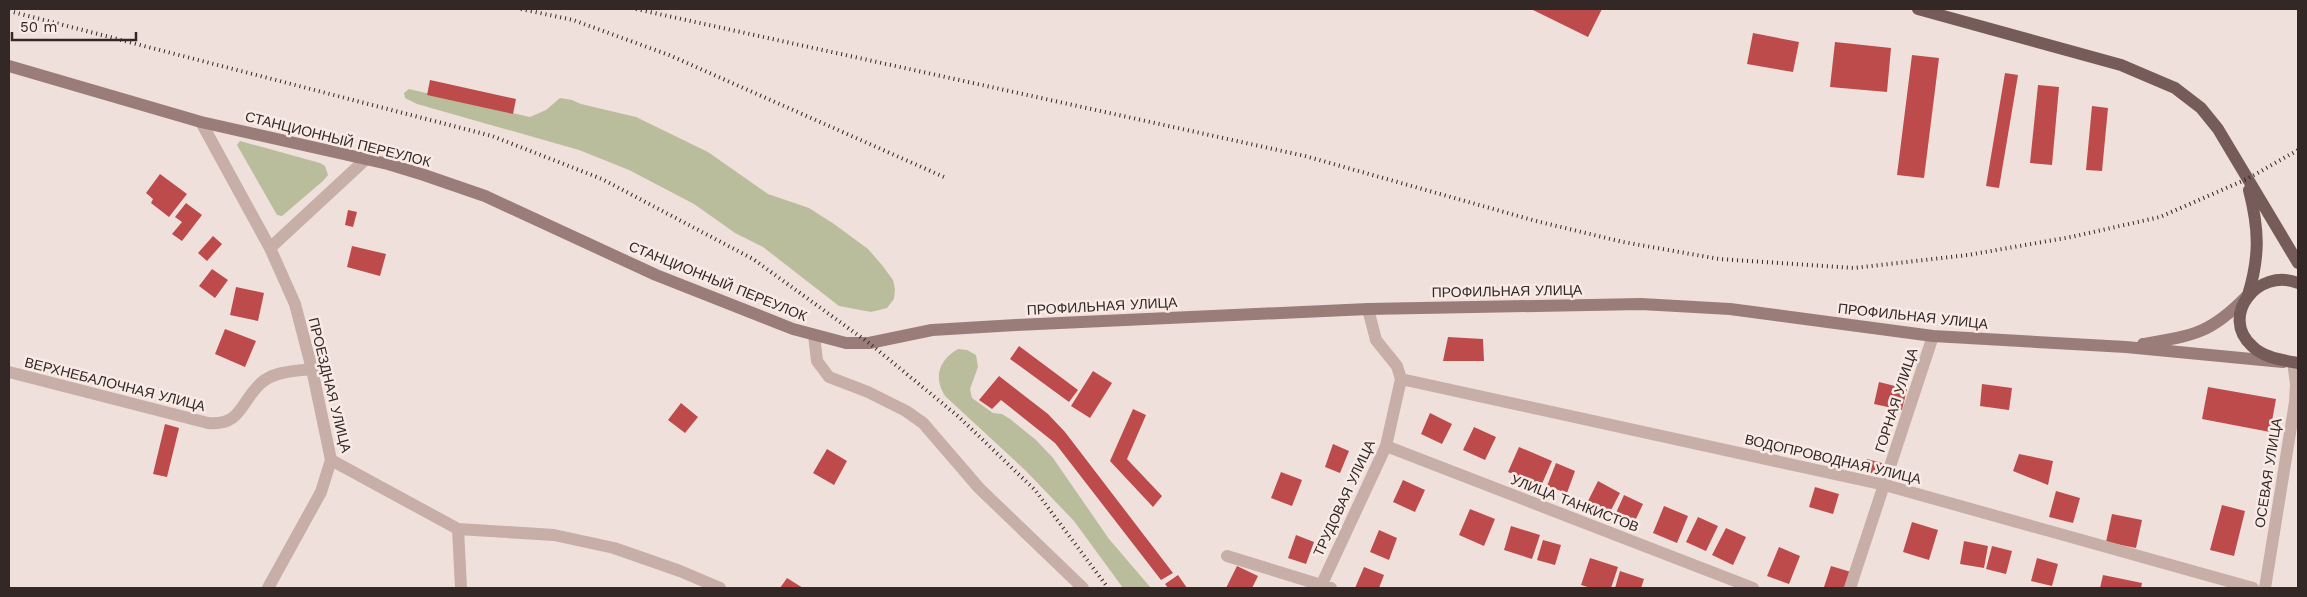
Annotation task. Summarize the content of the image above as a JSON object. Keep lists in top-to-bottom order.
{
  "streets": {
    "main road": ["СТАНЦИОННЫЙ ПЕРЕУЛОК", "ПРОФИЛЬНАЯ УЛИЦА"],
    "street": [
      "ВЕРХНЕБАЛОЧНАЯ УЛИЦА",
      "ПРОЕЗДНАЯ УЛИЦА",
      "ГОРНАЯ УЛИЦА",
      "ВОДОПРОВОДНАЯ УЛИЦА",
      "ОСЕВАЯ УЛИЦА",
      "ТРУДОВАЯ УЛИЦА",
      "УЛИЦА ТАНКИСТОВ"
    ]
  },
  "crossings": [
    ["СТАНЦИОННЫЙ ПЕРЕУЛОК", "ПРОФИЛЬНАЯ УЛИЦА"],
    ["СТАНЦИОННЫЙ ПЕРЕУЛОК", "ПРОЕЗДНАЯ УЛИЦА"],
    ["ПРОФИЛЬНАЯ УЛИЦА", "ГОРНАЯ УЛИЦА"],
    ["ПРОФИЛЬНАЯ УЛИЦА", "ОСЕВАЯ УЛИЦА"],
    ["ВЕРХНЕБАЛОЧНАЯ УЛИЦА", "ПРОЕЗДНАЯ УЛИЦА"],
    ["ГОРНАЯ УЛИЦА", "ВОДОПРОВОДНАЯ УЛИЦА"],
    ["ВОДОПРОВОДНАЯ УЛИЦА", "ТРУДОВАЯ УЛИЦА"],
    ["ТРУДОВАЯ УЛИЦА", "УЛИЦА ТАНКИСТОВ"]
  ],
  "scale_bar": "50 m"
}
